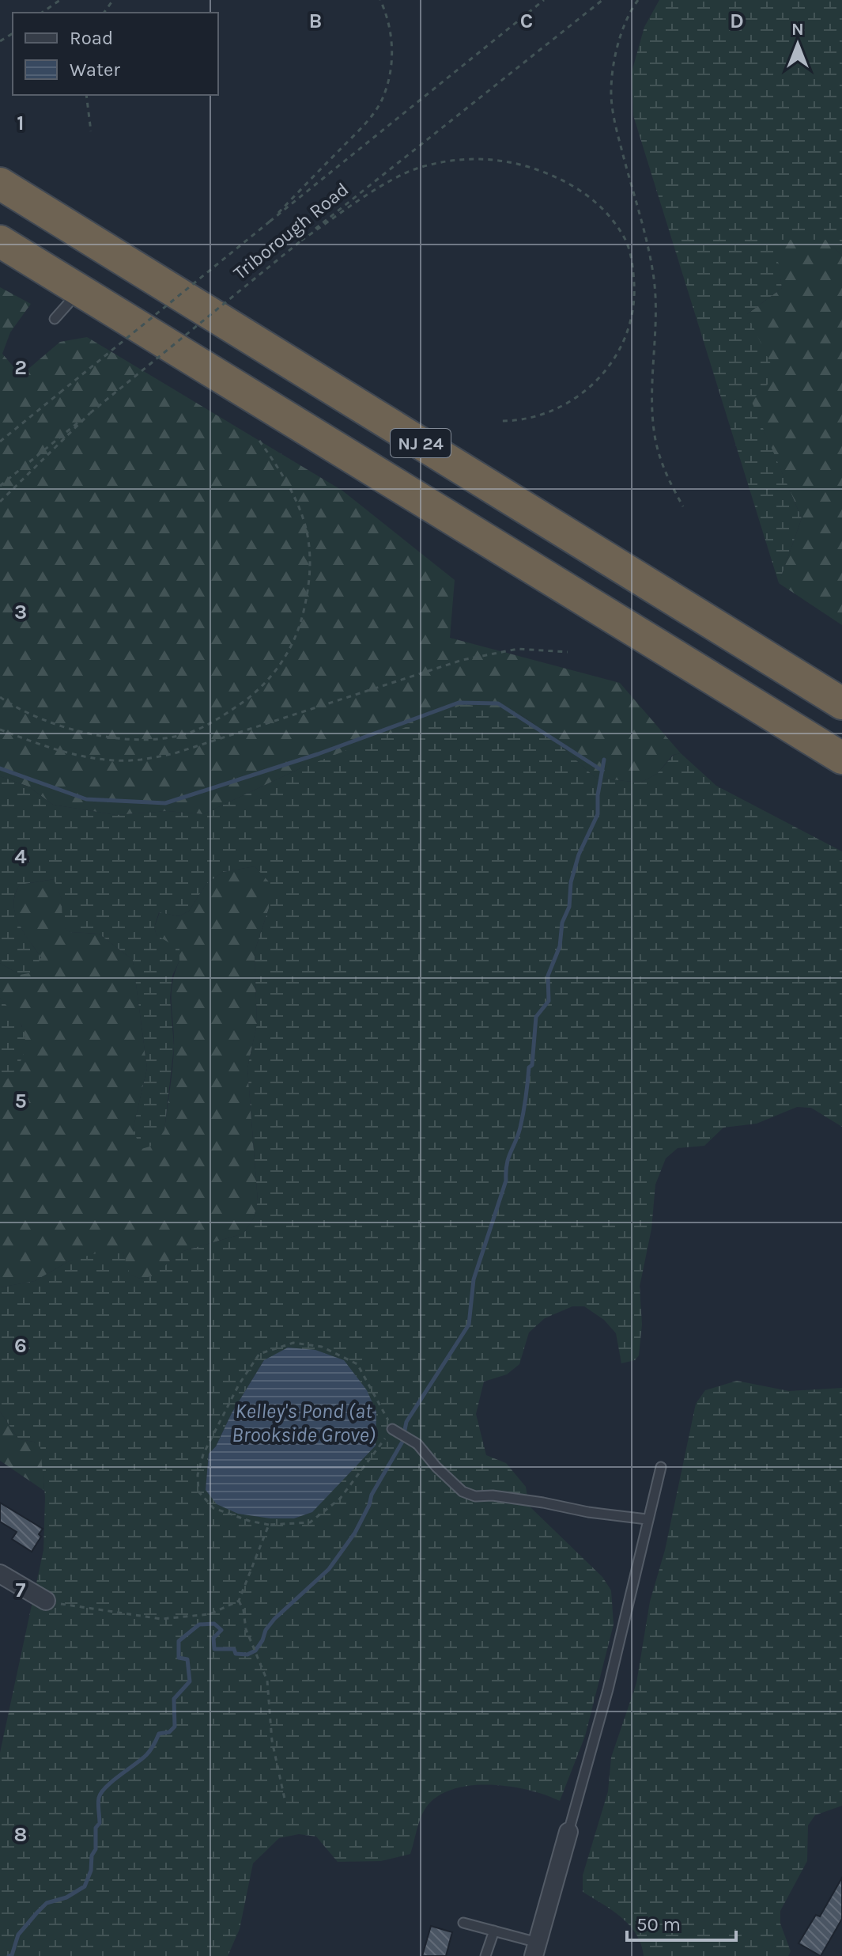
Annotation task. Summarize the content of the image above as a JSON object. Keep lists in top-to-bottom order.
{
  "streets": {
    "highway": ["NJ 24"],
    "path": ["Triborough Road"]
  },
  "water": ["Kelley's Pond (at Brookside Grove)"],
  "legend": ["Road", "Water"],
  "scale_bar": "50 m",
  "north": "top",
  "grid": {
    "columns": ["B", "C", "D"],
    "rows": [
      "1",
      "2",
      "3",
      "4",
      "5",
      "6",
      "7",
      "8"
    ]
  }
}
